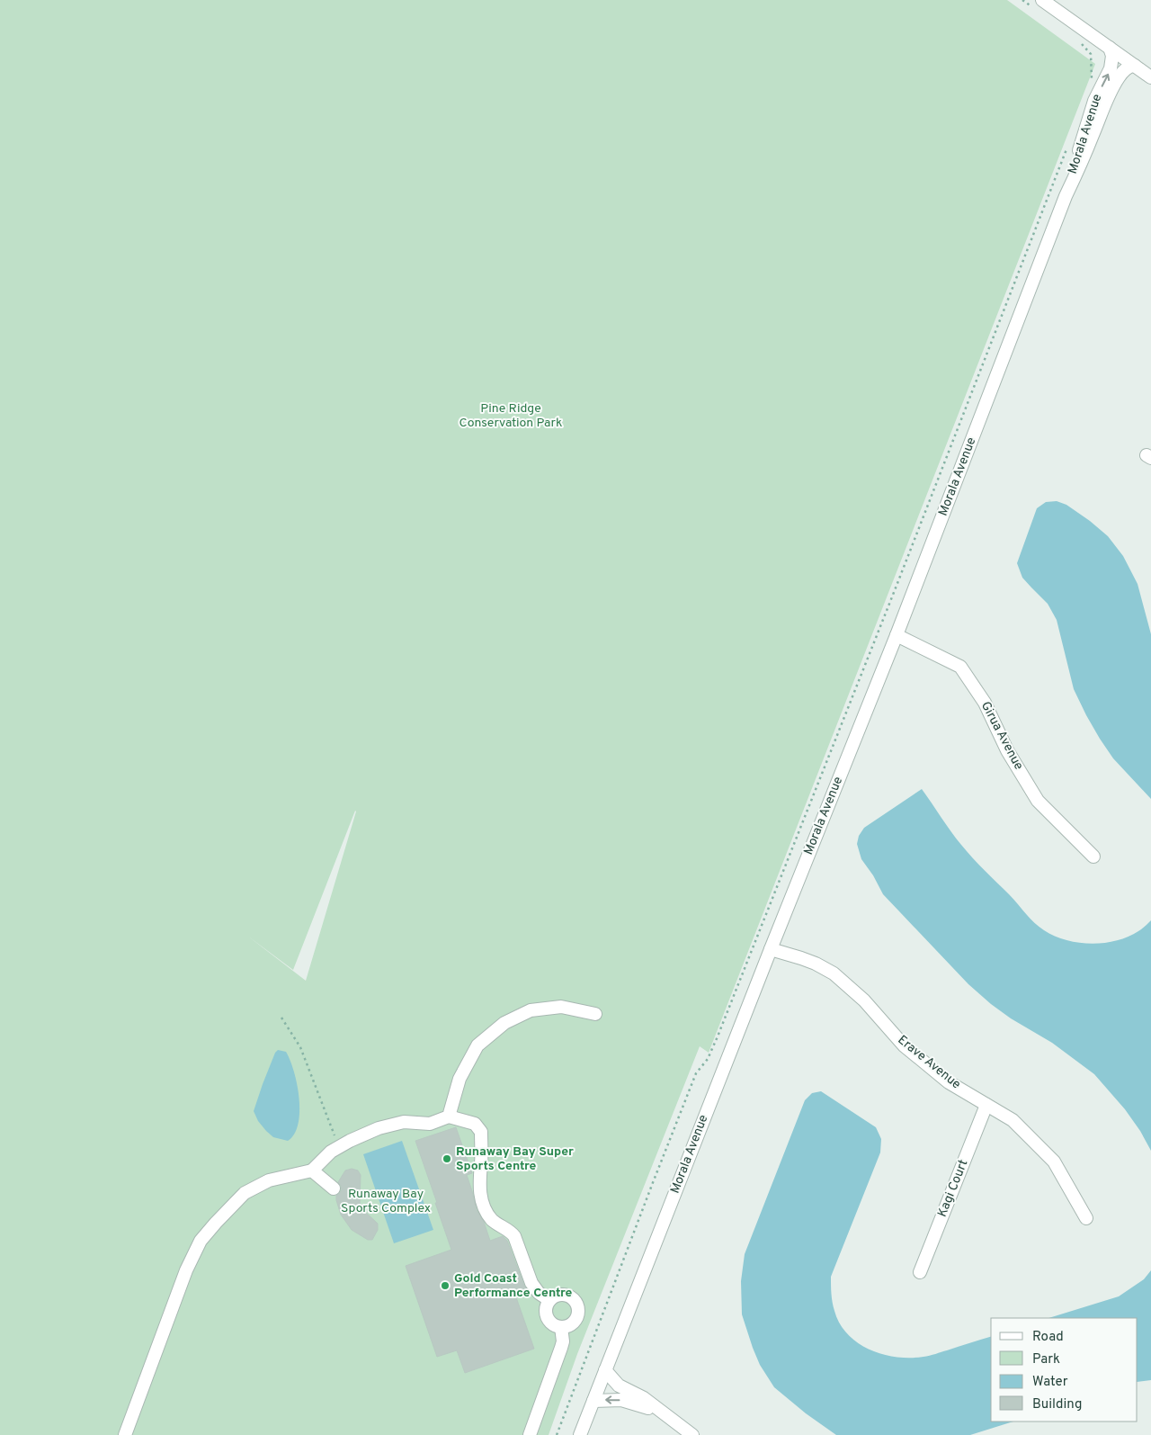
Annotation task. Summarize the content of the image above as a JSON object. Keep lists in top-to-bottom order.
{
  "streets": {
    "street": [
      "Morala Avenue",
      "Girua Avenue",
      "Erave Avenue",
      "Kagi Court"
    ]
  },
  "crossings": [
    ["Morala Avenue", "Girua Avenue"],
    ["Morala Avenue", "Erave Avenue"],
    ["Erave Avenue", "Kagi Court"]
  ],
  "parks": ["Pine Ridge Conservation Park", "Runaway Bay Sports Complex"],
  "places": ["Runaway Bay Super Sports Centre", "Gold Coast Performance Centre"],
  "legend": [
    "Road",
    "Park",
    "Water",
    "Building"
  ]
}
